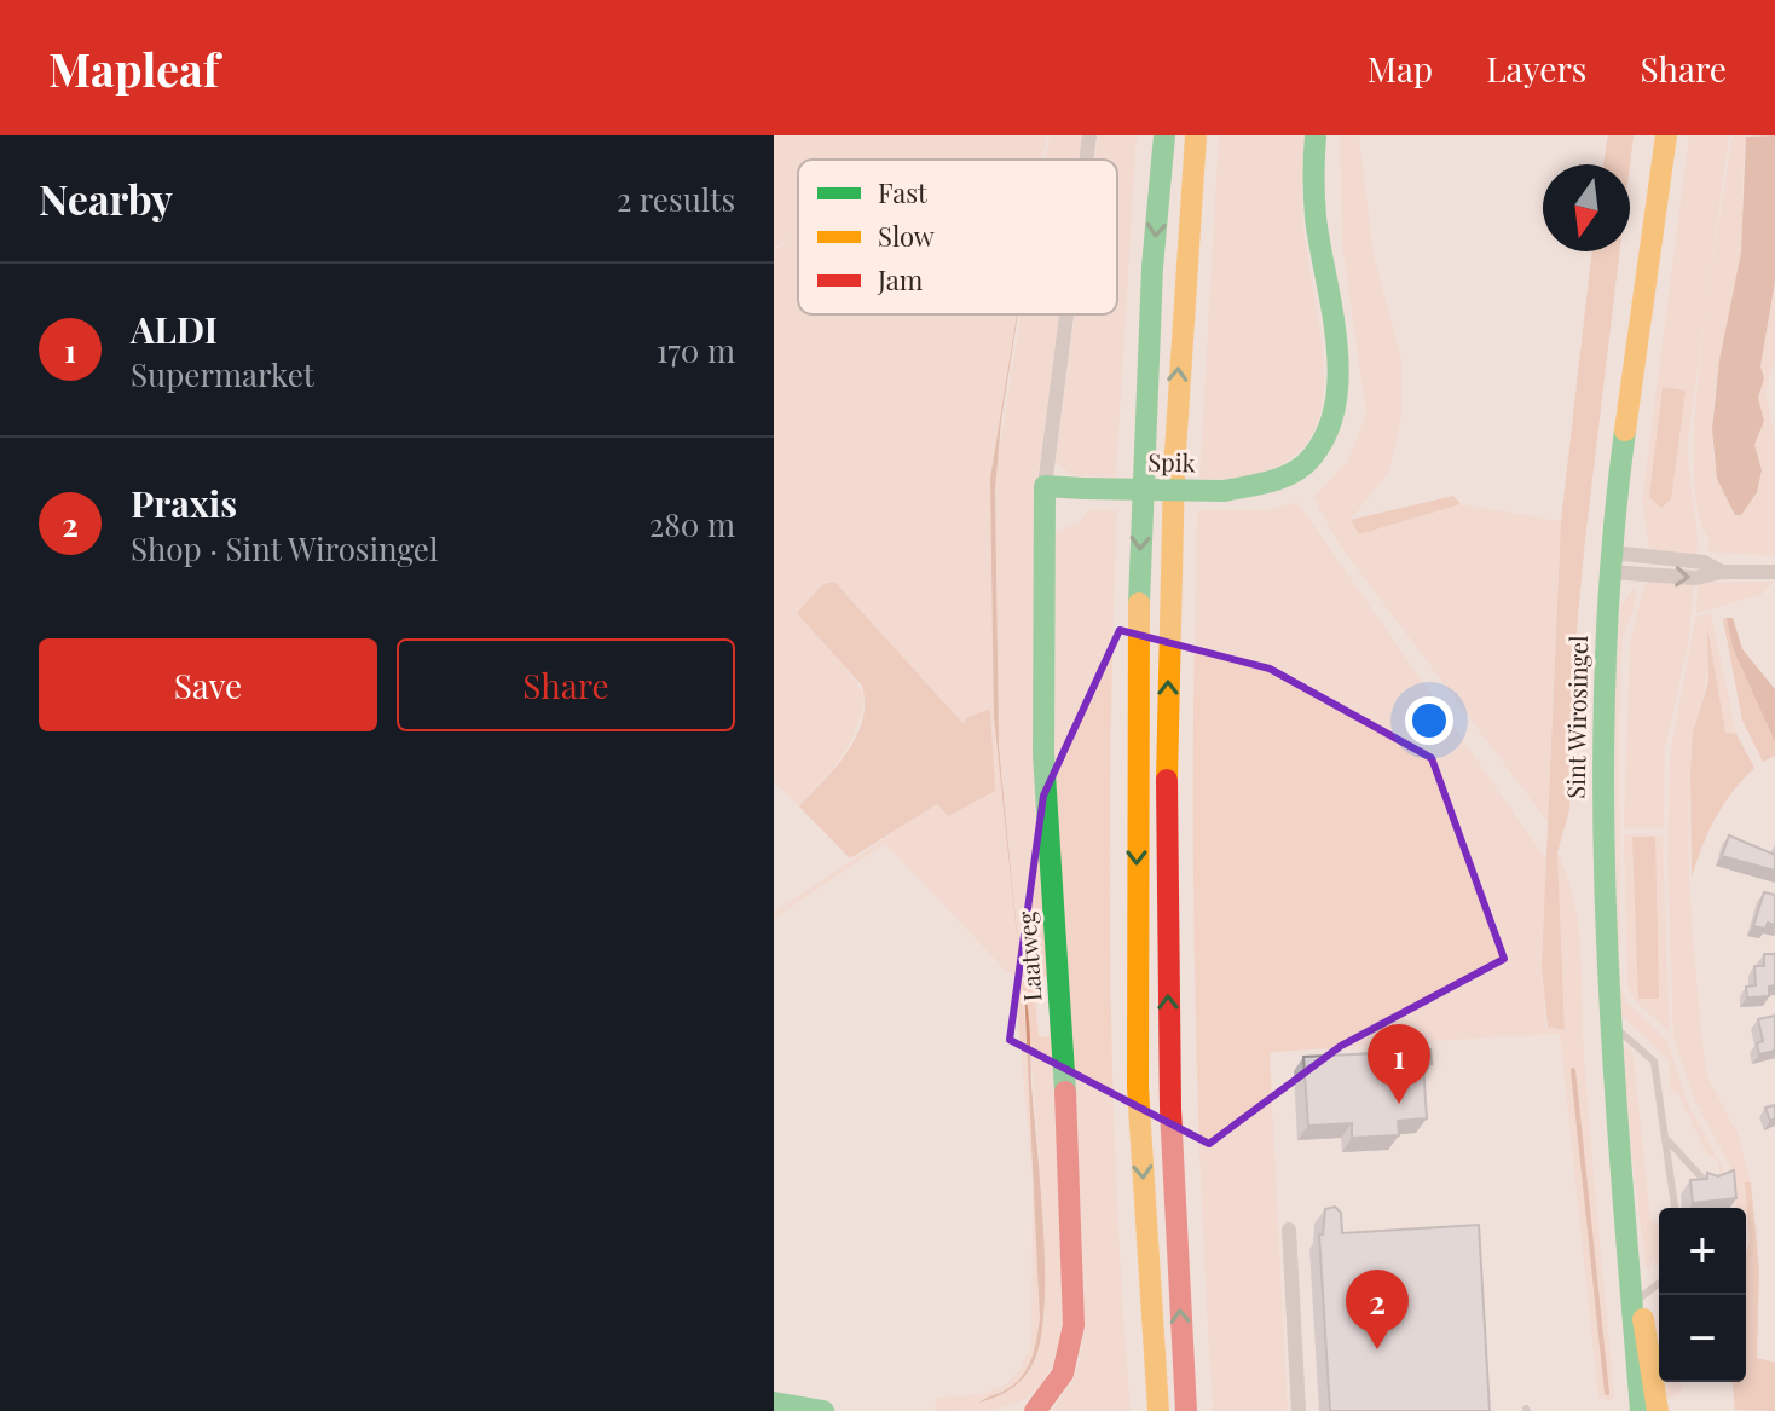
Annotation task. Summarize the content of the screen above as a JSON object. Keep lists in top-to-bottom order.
{
  "streets": {
    "main road": ["Spik", "Sint Wirosingel", "Laatweg"]
  },
  "crossings": [
    ["Spik", "Laatweg"]
  ],
  "legend": ["Fast", "Slow", "Jam"],
  "north": "bottom",
  "page": {
    "header": "Mapleaf",
    "nav": ["Map", "Layers", "Share"],
    "heading": ["Nearby", "2 results"],
    "list": [
      {
        "mark": "1",
        "name": "ALDI",
        "note": "Supermarket",
        "value": "170 m"
      },
      {
        "mark": "2",
        "name": "Praxis",
        "note": "Shop · Sint Wirosingel",
        "value": "280 m"
      }
    ],
    "buttons": ["Save", "Share"],
    "pins": ["1", "2"],
    "map_buttons": ["+", "−"]
  }
}
